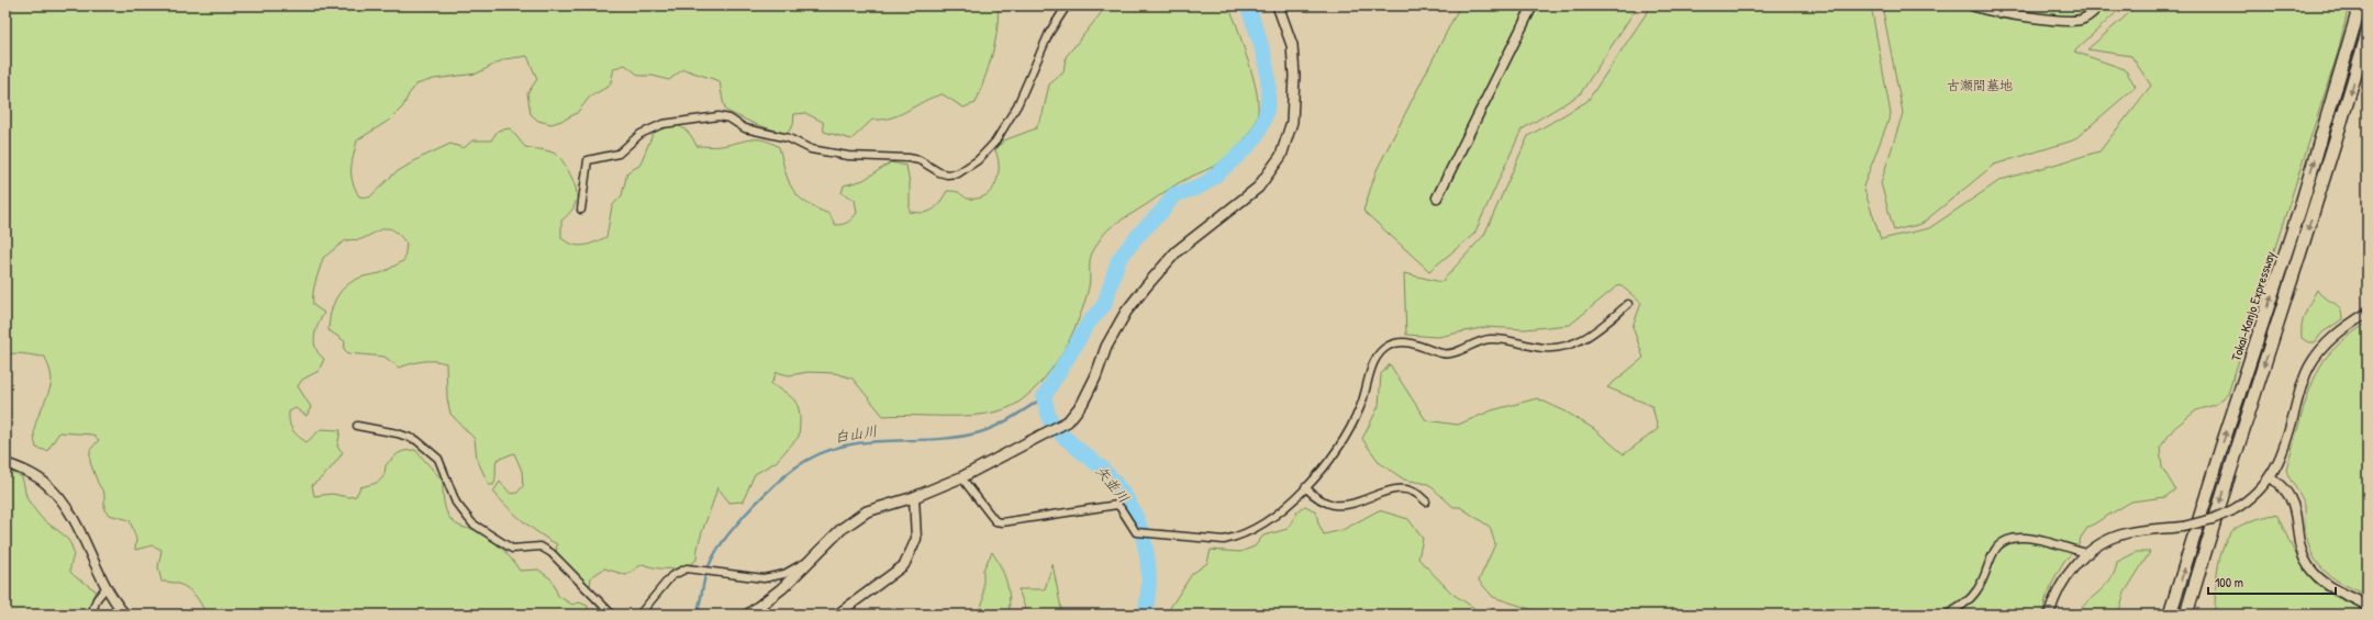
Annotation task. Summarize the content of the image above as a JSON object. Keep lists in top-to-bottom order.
{
  "streets": {
    "highway": ["Tokai-Kanjo Expressway"]
  },
  "water": ["白山川", "矢並川"],
  "parks": ["古瀬間墓地"],
  "scale_bar": "100 m"
}
